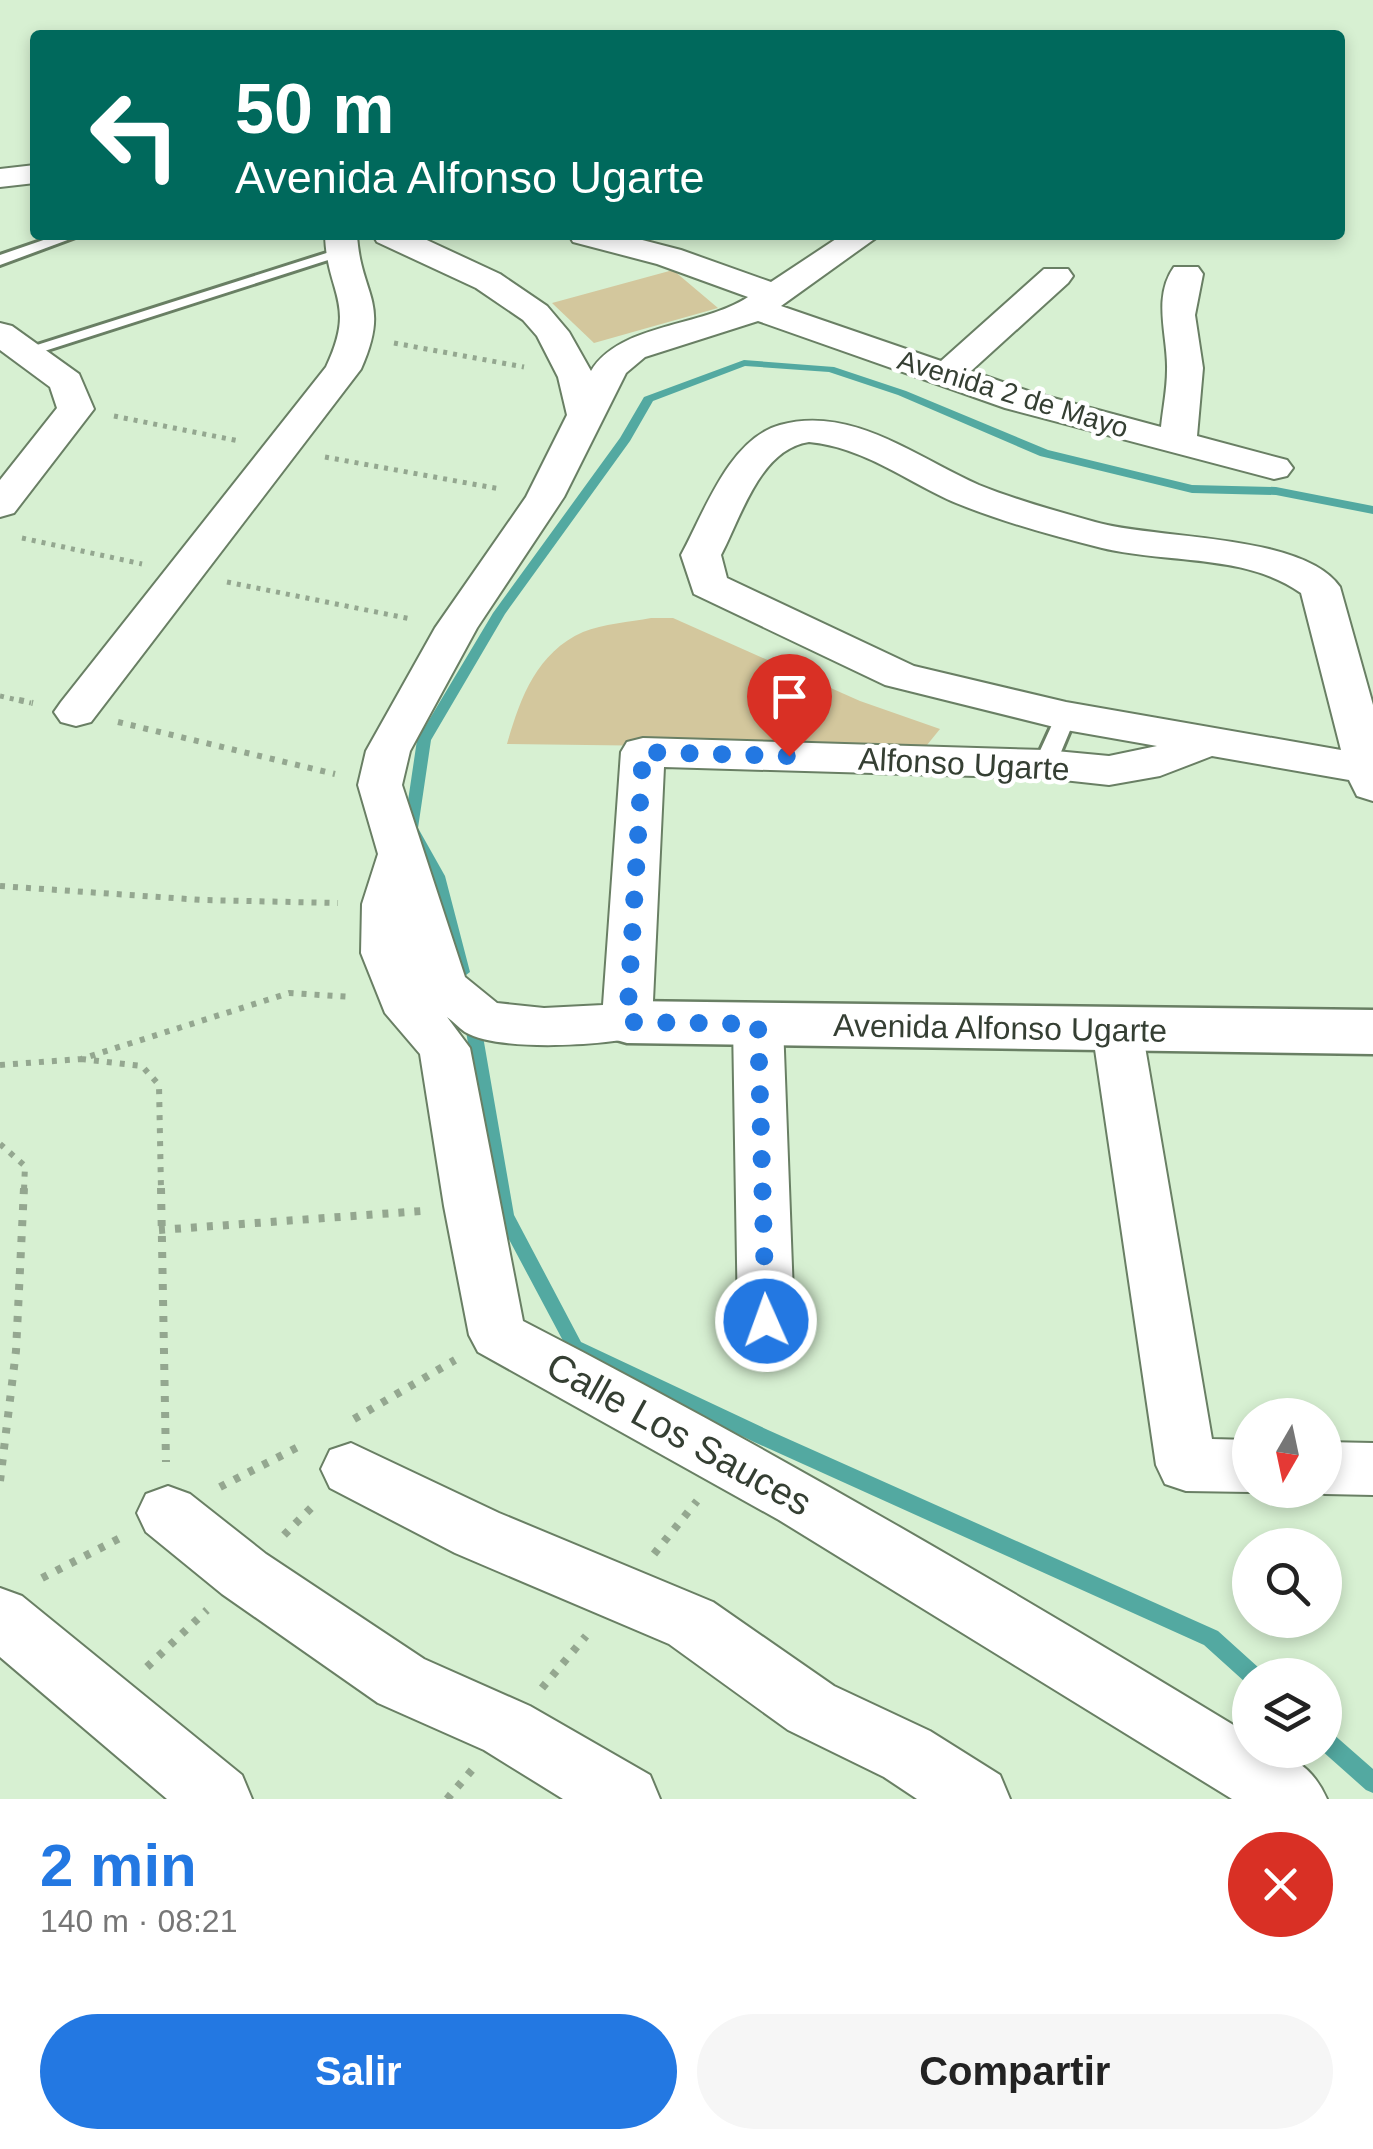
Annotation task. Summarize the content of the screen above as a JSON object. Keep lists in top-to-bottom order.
{
  "streets": {
    "street": [
      "Avenida 2 de Mayo",
      "Alfonso Ugarte",
      "Avenida Alfonso Ugarte",
      "Calle Los Sauces"
    ]
  },
  "crossings": [
    ["Alfonso Ugarte", "Avenida Alfonso Ugarte"]
  ],
  "north": "bottom",
  "page": {
    "turn": ["50 m", "Avenida Alfonso Ugarte"],
    "heading": ["2 min", "140 m · 08:21"],
    "buttons": ["Salir", "Compartir"]
  }
}
